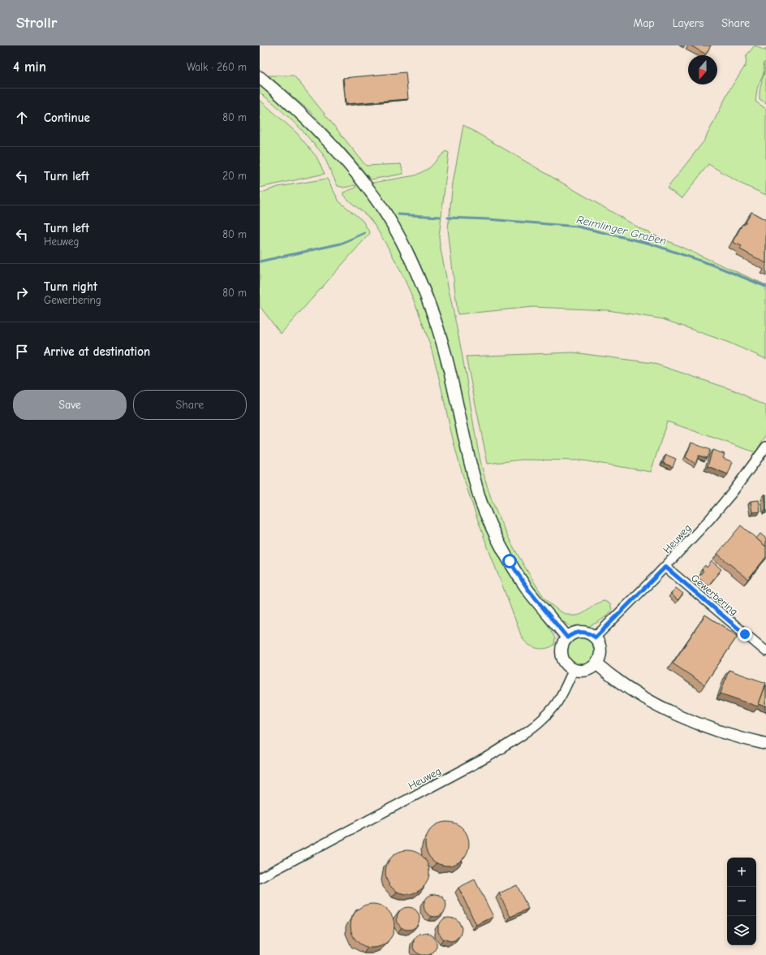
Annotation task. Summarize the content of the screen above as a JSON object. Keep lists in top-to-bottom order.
{
  "streets": {
    "street": ["Heuweg", "Gewerbering"]
  },
  "crossings": [
    ["Heuweg", "Gewerbering"]
  ],
  "water": ["Reimlinger Graben"],
  "north": "bottom",
  "page": {
    "header": "Strollr",
    "nav": ["Map", "Layers", "Share"],
    "heading": ["4 min", "Walk · 260 m"],
    "list": [
      ["Continue", "80 m"],
      ["Turn left", "20 m"],
      ["Turn left", "Heuweg", "80 m"],
      ["Turn right", "Gewerbering", "80 m"],
      "Arrive at destination"
    ],
    "buttons": ["Save", "Share"],
    "map_buttons": ["+", "−"]
  }
}
